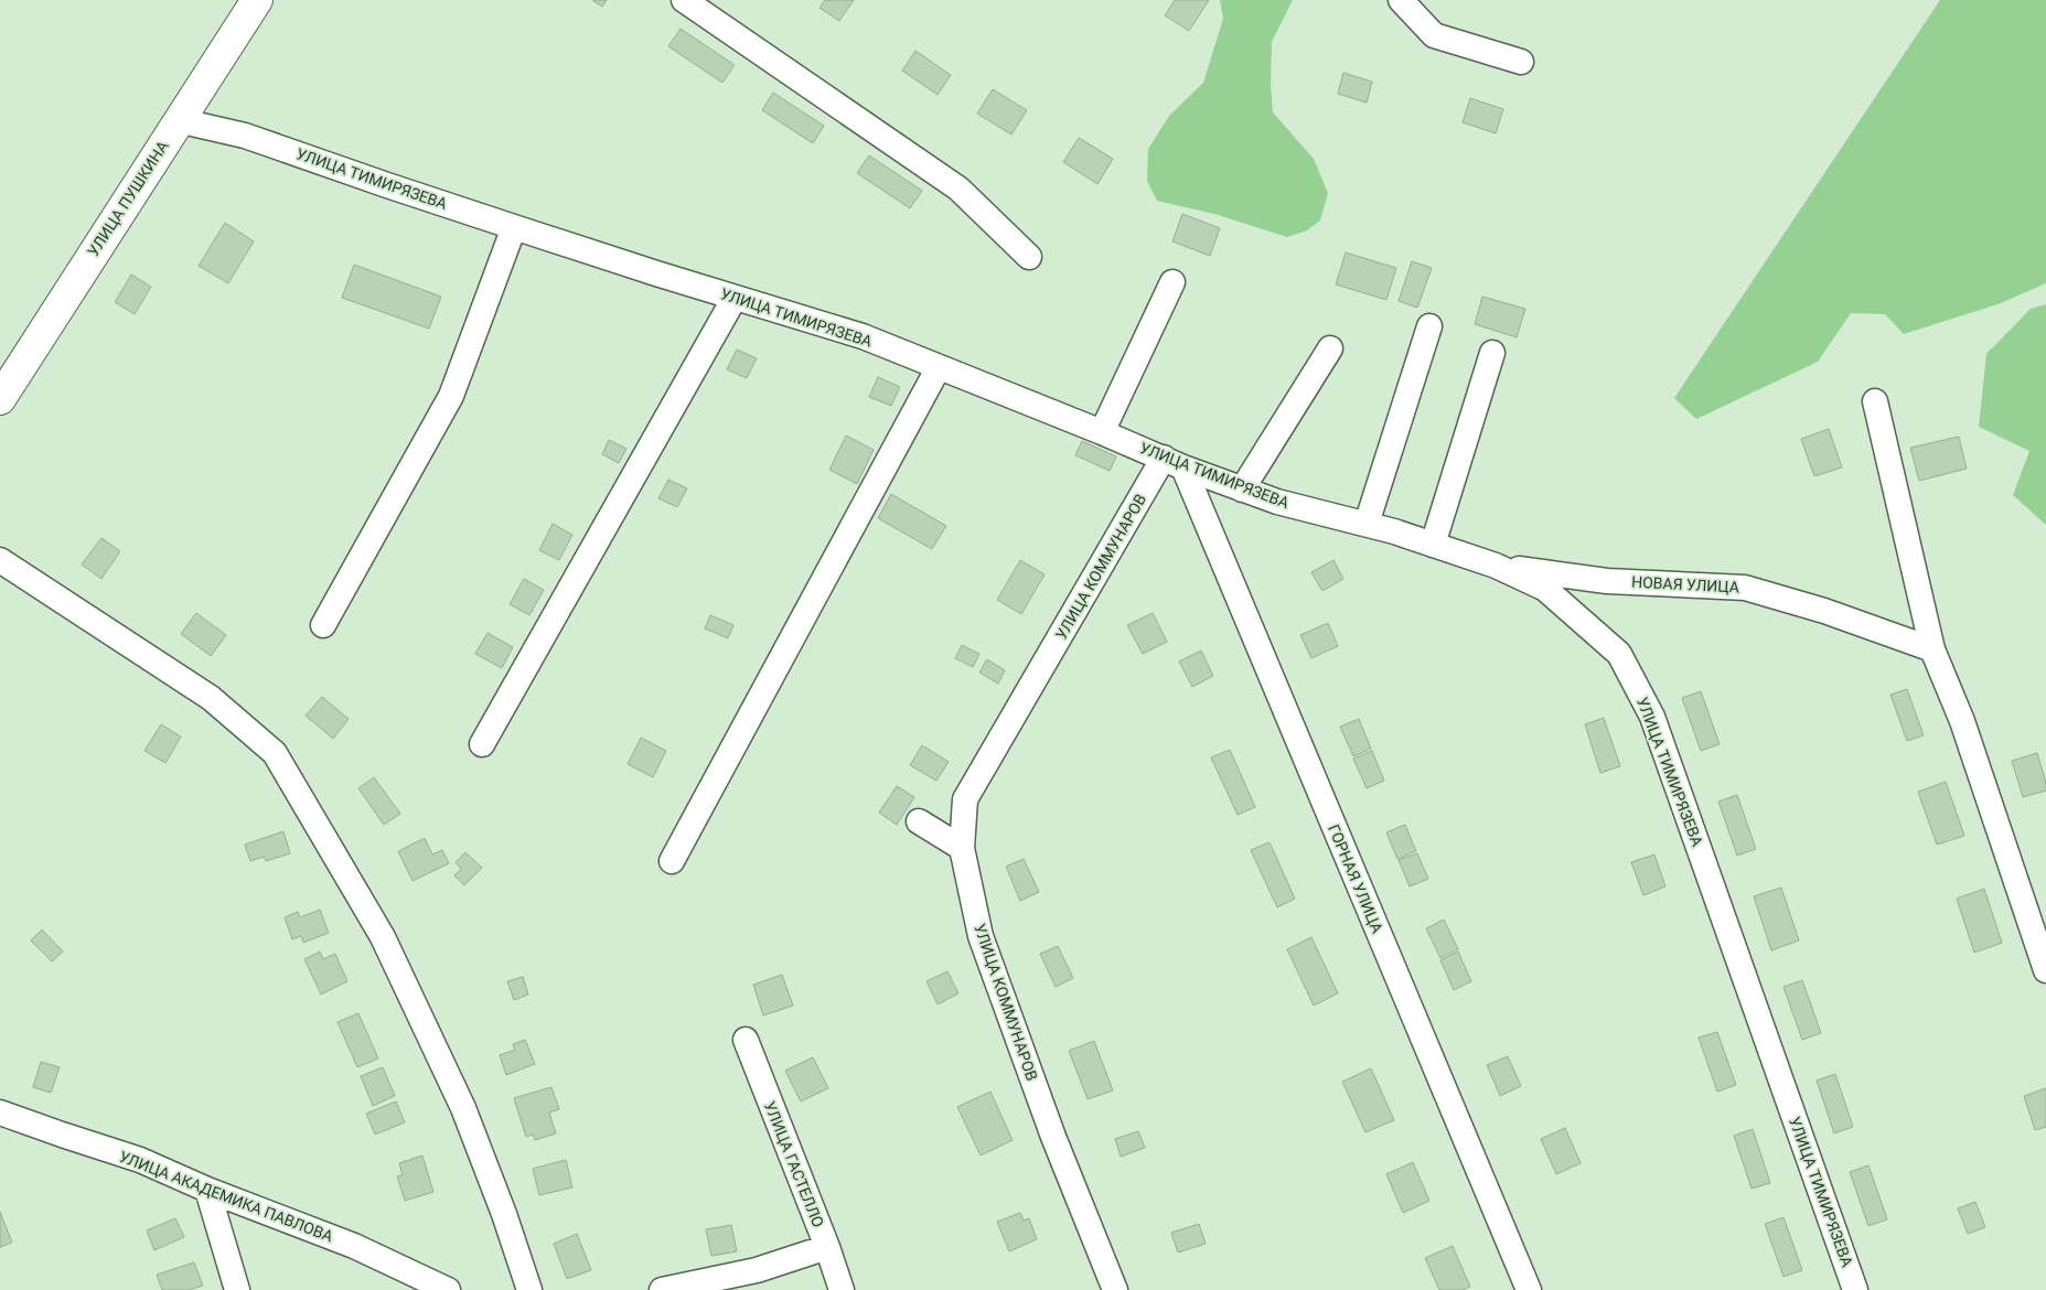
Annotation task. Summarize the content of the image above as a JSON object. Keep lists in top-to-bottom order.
{
  "streets": {
    "main road": ["УЛИЦА ПУШКИНА"],
    "street": [
      "УЛИЦА ТИМИРЯЗЕВА",
      "УЛИЦА КОММУНАРОВ",
      "НОВАЯ УЛИЦА",
      "ГОРНАЯ УЛИЦА",
      "УЛИЦА ГАСТЕЛЛО",
      "УЛИЦА АКАДЕМИКА ПАВЛОВА"
    ]
  },
  "crossings": [
    ["УЛИЦА ТИМИРЯЗЕВА", "УЛИЦА ПУШКИНА"],
    ["УЛИЦА ТИМИРЯЗЕВА", "УЛИЦА КОММУНАРОВ"],
    ["УЛИЦА ТИМИРЯЗЕВА", "НОВАЯ УЛИЦА"],
    ["УЛИЦА ТИМИРЯЗЕВА", "ГОРНАЯ УЛИЦА"],
    ["УЛИЦА КОММУНАРОВ", "ГОРНАЯ УЛИЦА"]
  ]
}
